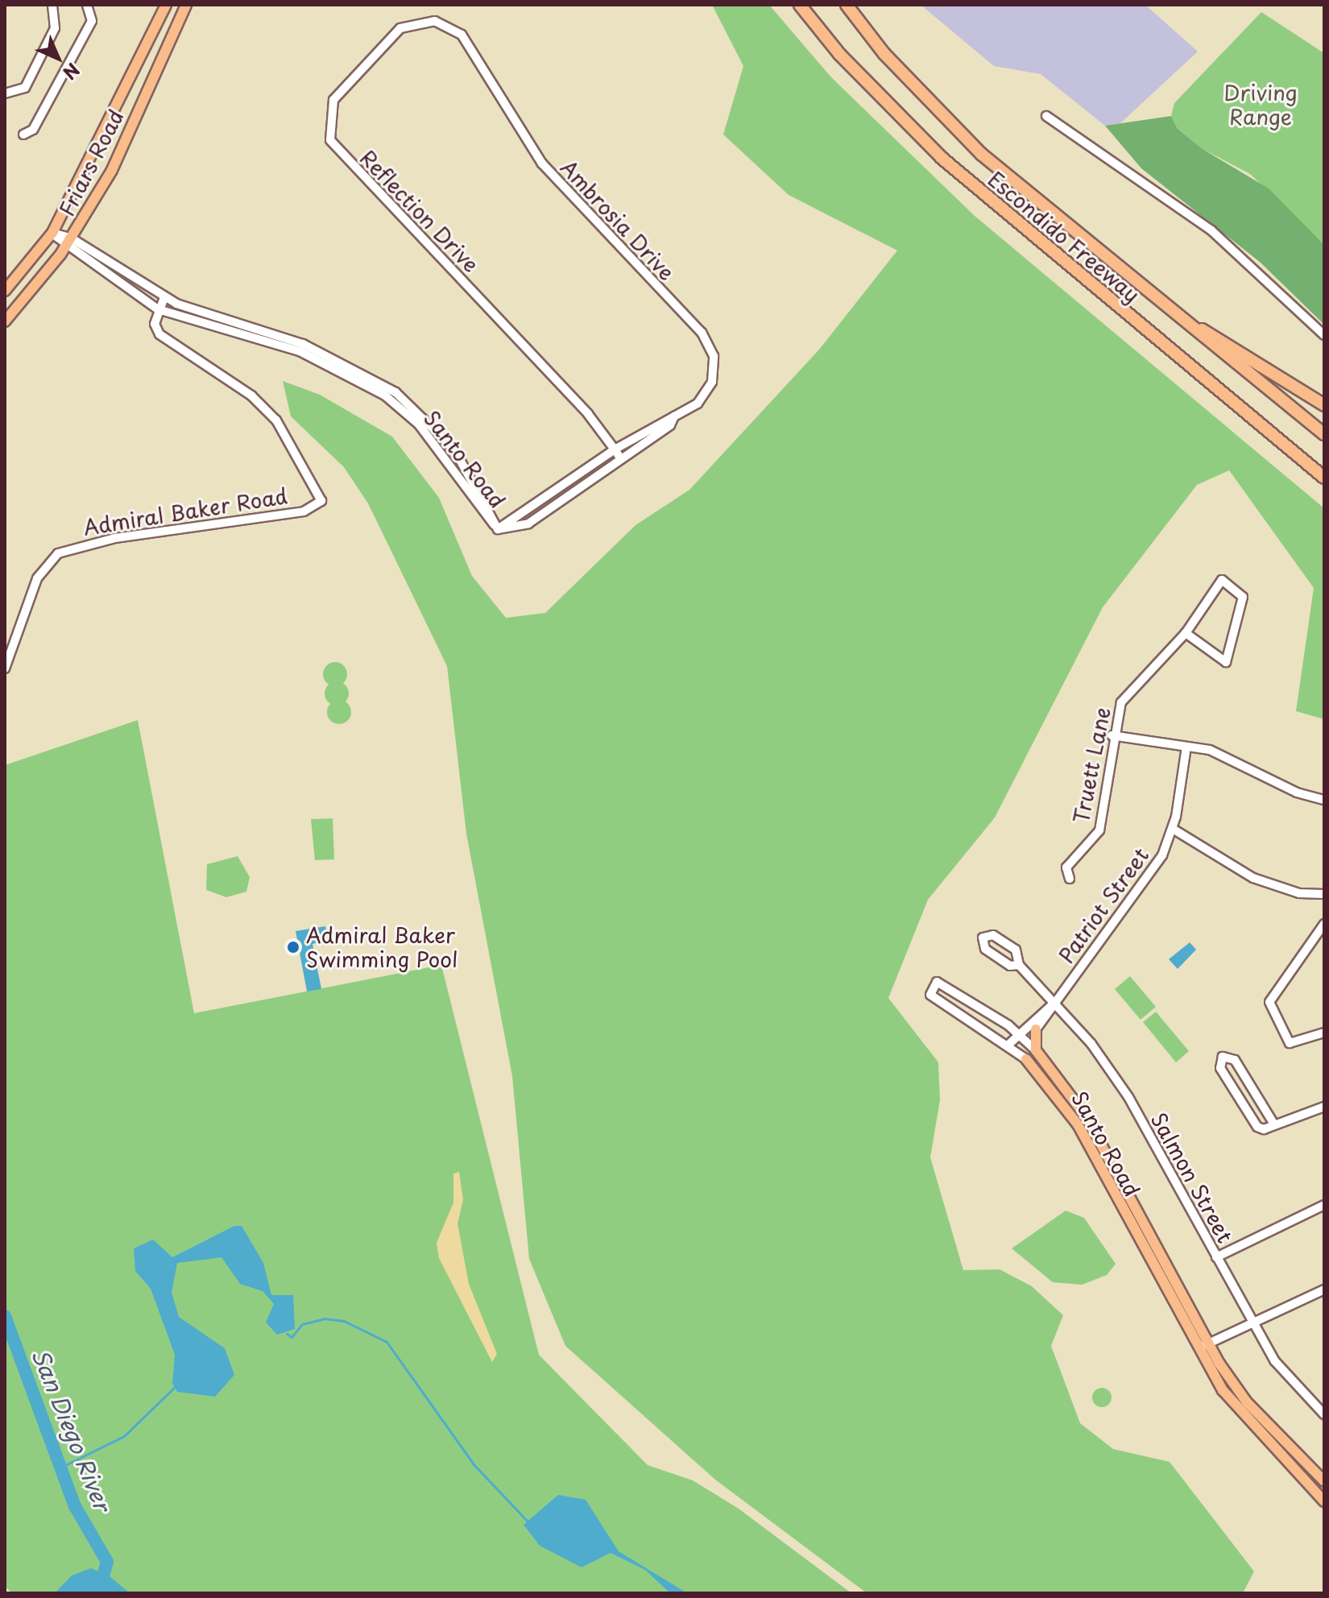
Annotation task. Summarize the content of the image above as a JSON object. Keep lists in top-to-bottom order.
{
  "streets": {
    "highway": ["Escondido Freeway"],
    "main road": ["Friars Road", "Santo Road"],
    "street": [
      "Reflection Drive",
      "Ambrosia Drive",
      "Admiral Baker Road",
      "Truett Lane",
      "Patriot Street",
      "Salmon Street"
    ]
  },
  "crossings": [
    ["Friars Road", "Santo Road"],
    ["Reflection Drive", "Ambrosia Drive"],
    ["Ambrosia Drive", "Santo Road"],
    ["Santo Road", "Admiral Baker Road"],
    ["Santo Road", "Patriot Street"],
    ["Patriot Street", "Salmon Street"]
  ],
  "water": ["San Diego River"],
  "parks": ["Driving Range"],
  "places": ["Admiral Baker Swimming Pool"],
  "north": "bottom right"
}
